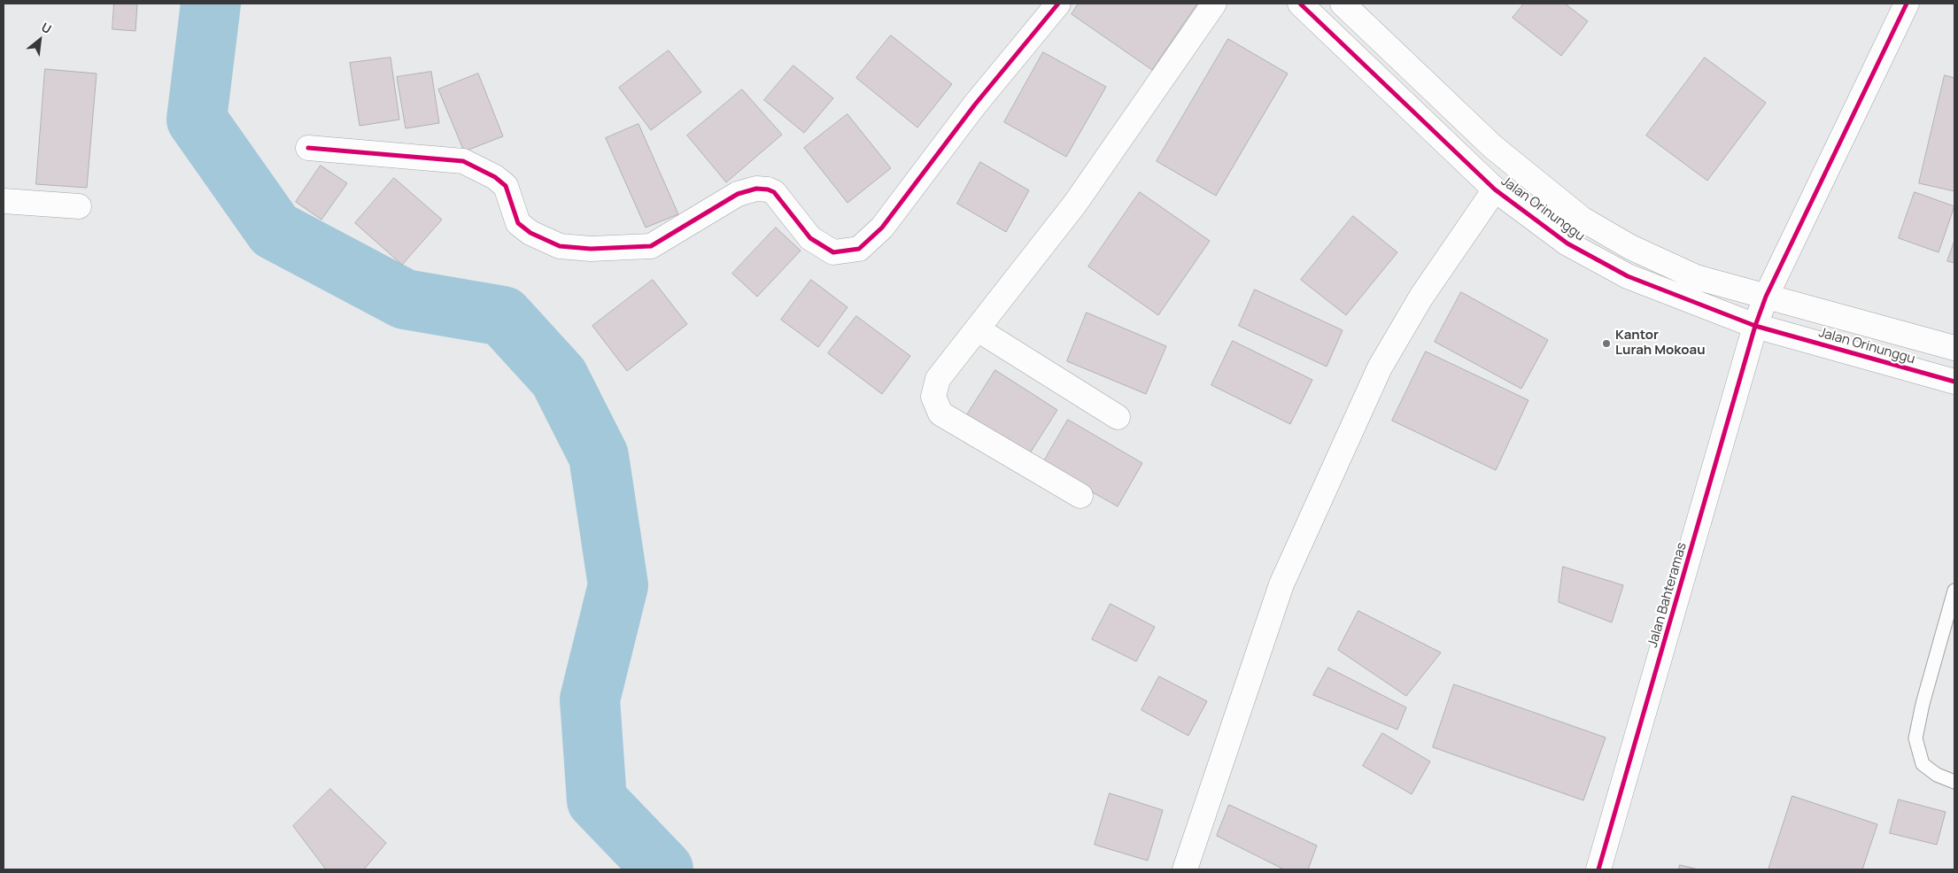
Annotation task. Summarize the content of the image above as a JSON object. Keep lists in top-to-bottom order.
{
  "streets": {
    "street": ["Jalan Orinunggu", "Jalan Bahteramas"]
  },
  "crossings": [
    ["Jalan Orinunggu", "Jalan Bahteramas"]
  ],
  "places": ["Kantor Lurah Mokoau"],
  "north": "top right"
}
